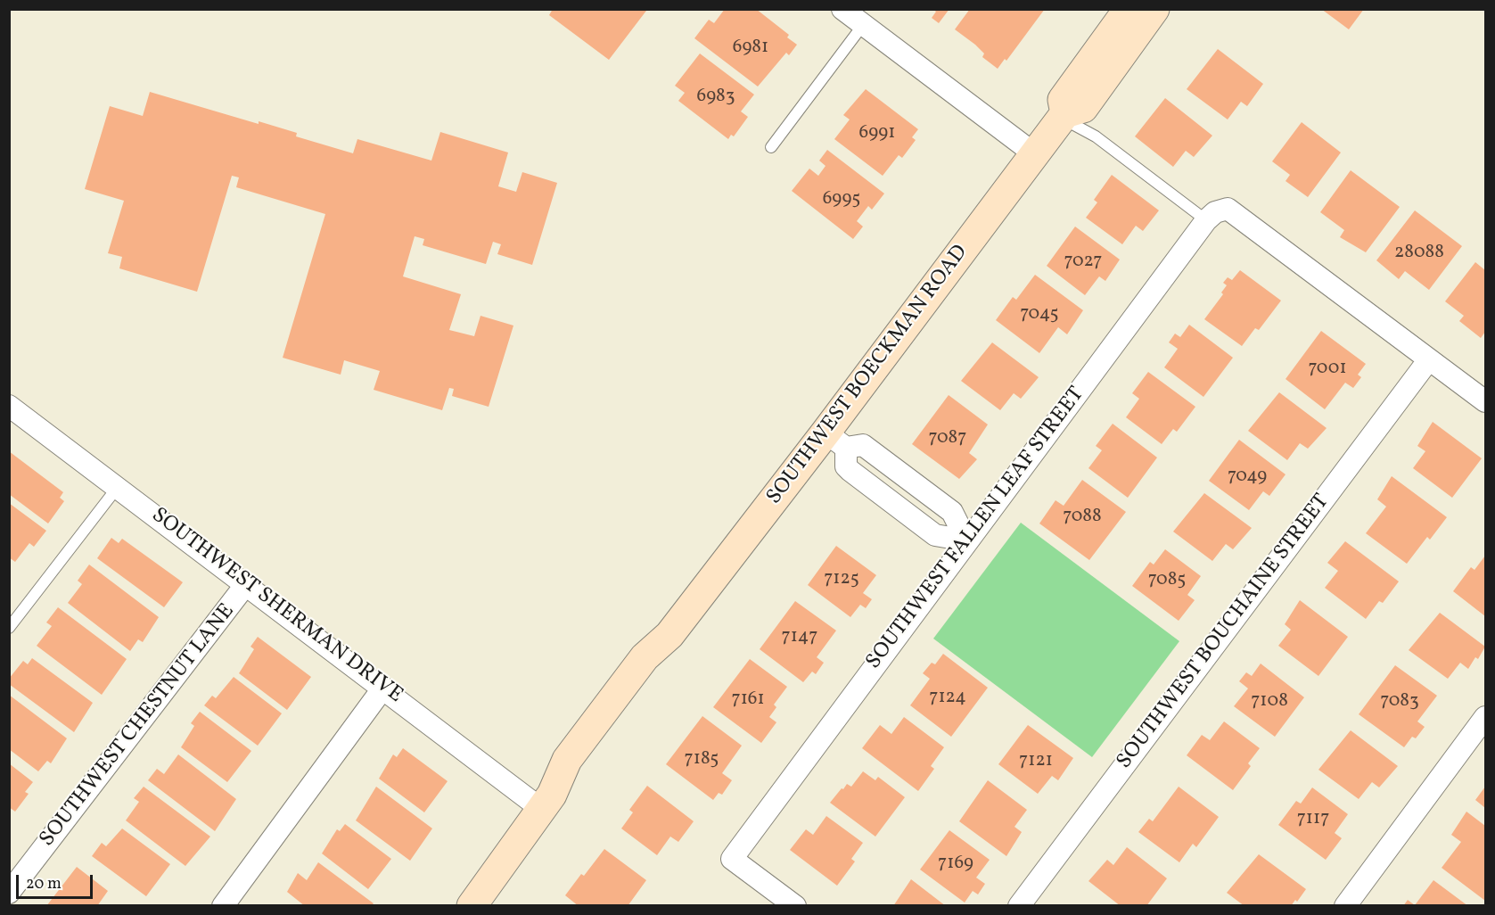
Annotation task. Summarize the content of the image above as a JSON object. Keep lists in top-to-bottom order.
{
  "streets": {
    "main road": ["SOUTHWEST BOECKMAN ROAD"],
    "street": [
      "SOUTHWEST FALLEN LEAF STREET",
      "SOUTHWEST SHERMAN DRIVE",
      "SOUTHWEST BOUCHAINE STREET",
      "SOUTHWEST CHESTNUT LANE"
    ]
  },
  "crossings": [
    ["SOUTHWEST BOECKMAN ROAD", "SOUTHWEST SHERMAN DRIVE"],
    ["SOUTHWEST FALLEN LEAF STREET", "SOUTHWEST BOUCHAINE STREET"],
    ["SOUTHWEST SHERMAN DRIVE", "SOUTHWEST CHESTNUT LANE"]
  ],
  "house_numbers": [
    "6981",
    "6983",
    "6991",
    "6995",
    "28088",
    "7027",
    "7045",
    "7001",
    "7087",
    "7049",
    "7088",
    "7125",
    "7085",
    "7147",
    "7124",
    "7161",
    "7108",
    "7083",
    "7185",
    "7121",
    "7117",
    "7169"
  ],
  "scale_bar": "20 m"
}
